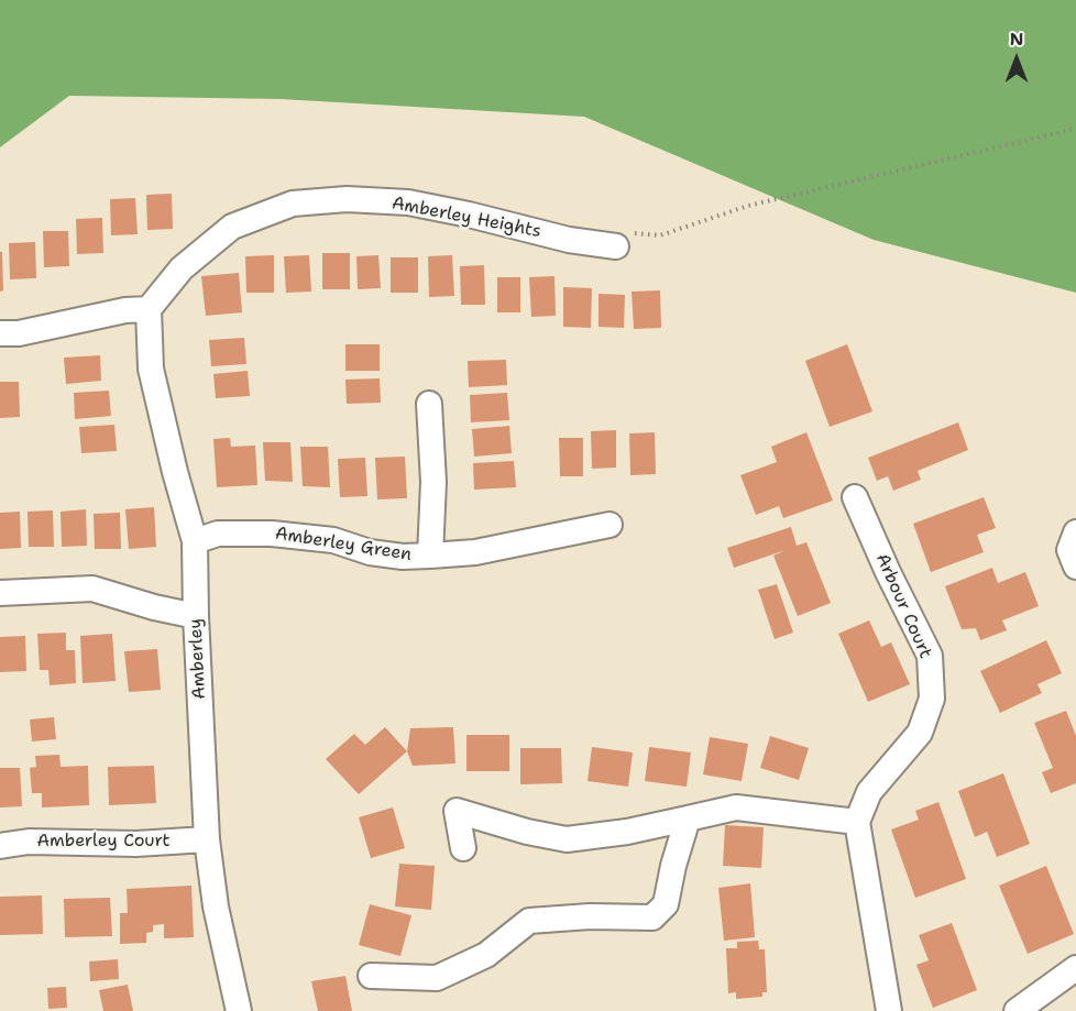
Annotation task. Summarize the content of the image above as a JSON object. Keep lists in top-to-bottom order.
{
  "streets": {
    "street": [
      "Amberley Heights",
      "Amberley Green",
      "Arbour Court",
      "Amberley",
      "Amberley Court"
    ]
  },
  "crossings": [
    ["Amberley Heights", "Amberley"],
    ["Amberley Green", "Amberley"],
    ["Amberley", "Amberley Court"]
  ],
  "north": "top"
}
